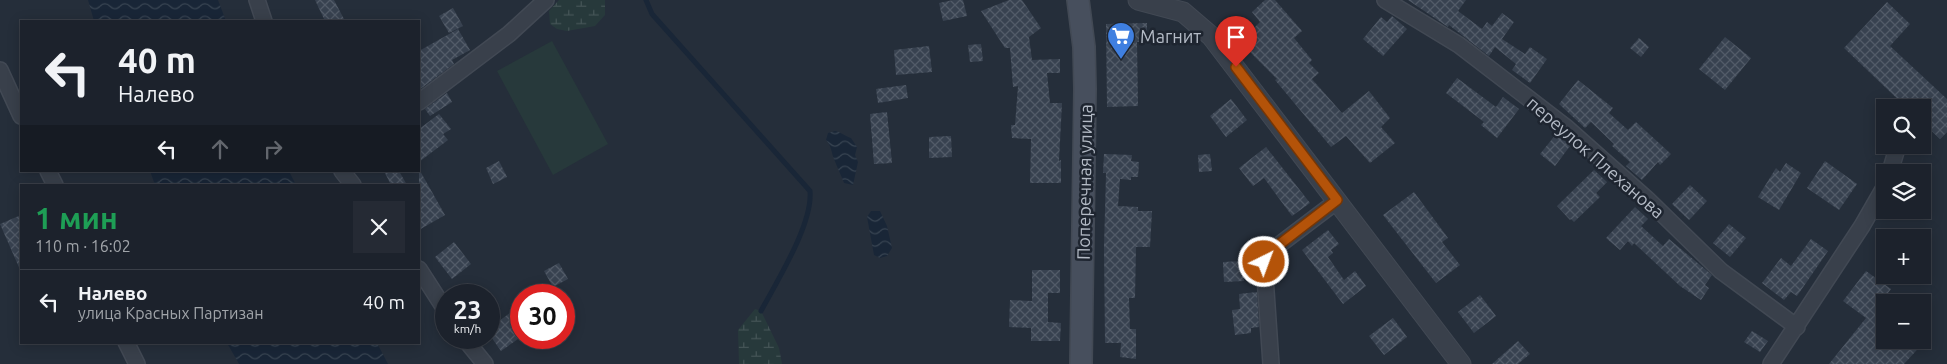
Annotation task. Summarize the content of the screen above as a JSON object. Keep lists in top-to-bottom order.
{
  "streets": {
    "main road": ["Поперечная улица"],
    "street": ["переулок Плеханова"]
  },
  "places": {
    "supermarket": ["Магнит"]
  },
  "page": {
    "turn": ["40 m", "Налево"],
    "map_buttons": ["+", "−"],
    "heading": ["1 мин", "110 m · 16:02"],
    "list": [
      {
        "name": "Налево",
        "note": "улица Красных Партизан",
        "value": "40 m"
      }
    ],
    "speed": "23 km/h",
    "limit": "30"
  }
}
